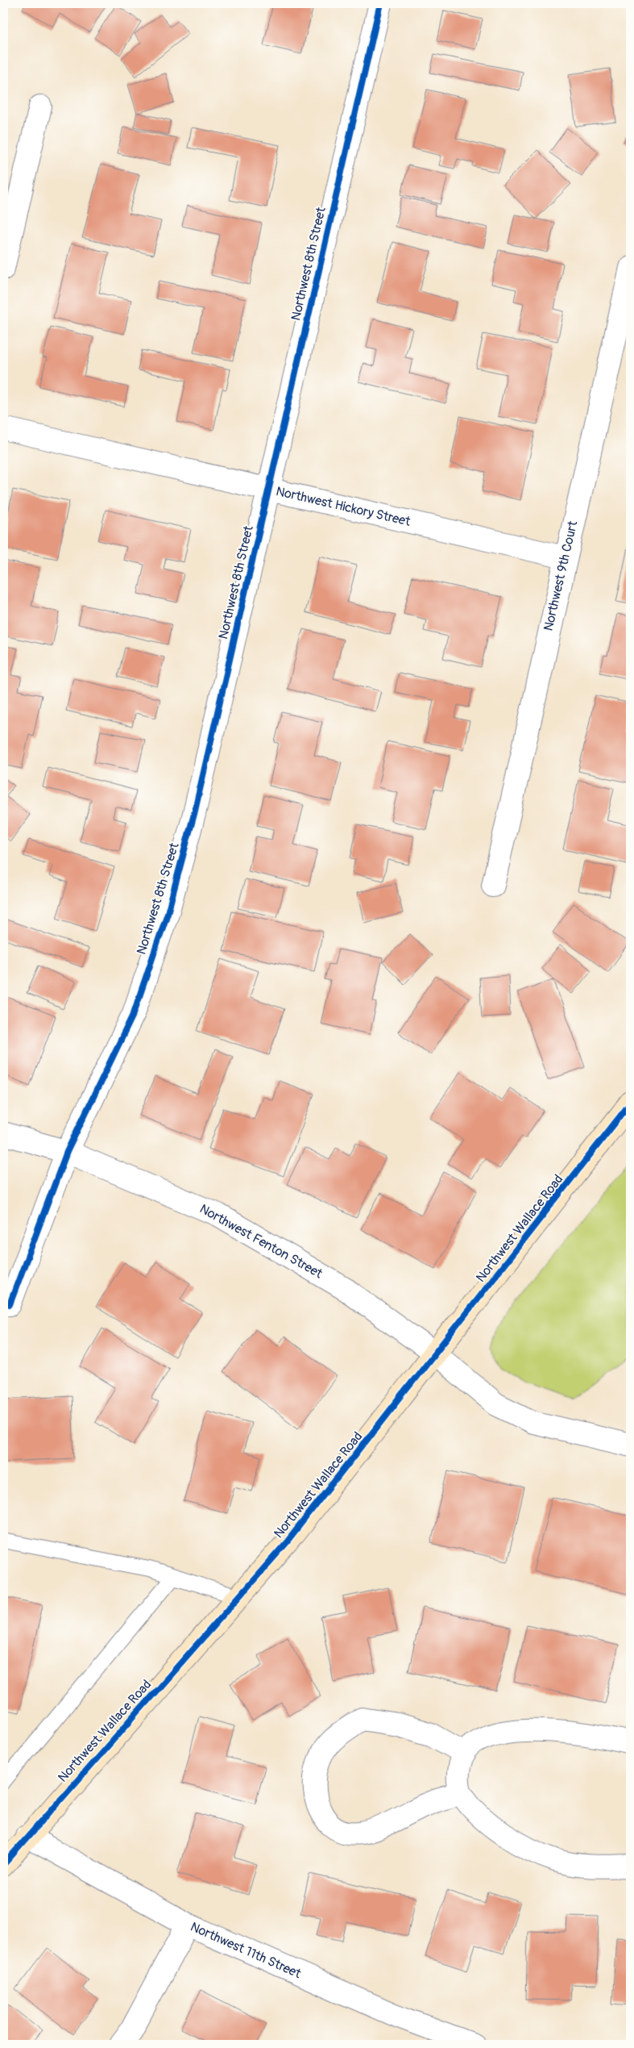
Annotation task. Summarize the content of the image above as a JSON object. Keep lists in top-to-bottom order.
{
  "streets": {
    "street": [
      "Northwest 8th Street",
      "Northwest Hickory Street",
      "Northwest 9th Court",
      "Northwest Wallace Road",
      "Northwest Fenton Street",
      "Northwest 11th Street"
    ]
  },
  "crossings": [
    ["Northwest 8th Street", "Northwest Hickory Street"],
    ["Northwest 8th Street", "Northwest Fenton Street"],
    ["Northwest Hickory Street", "Northwest 9th Court"],
    ["Northwest Wallace Road", "Northwest Fenton Street"],
    ["Northwest Wallace Road", "Northwest 11th Street"]
  ]
}
